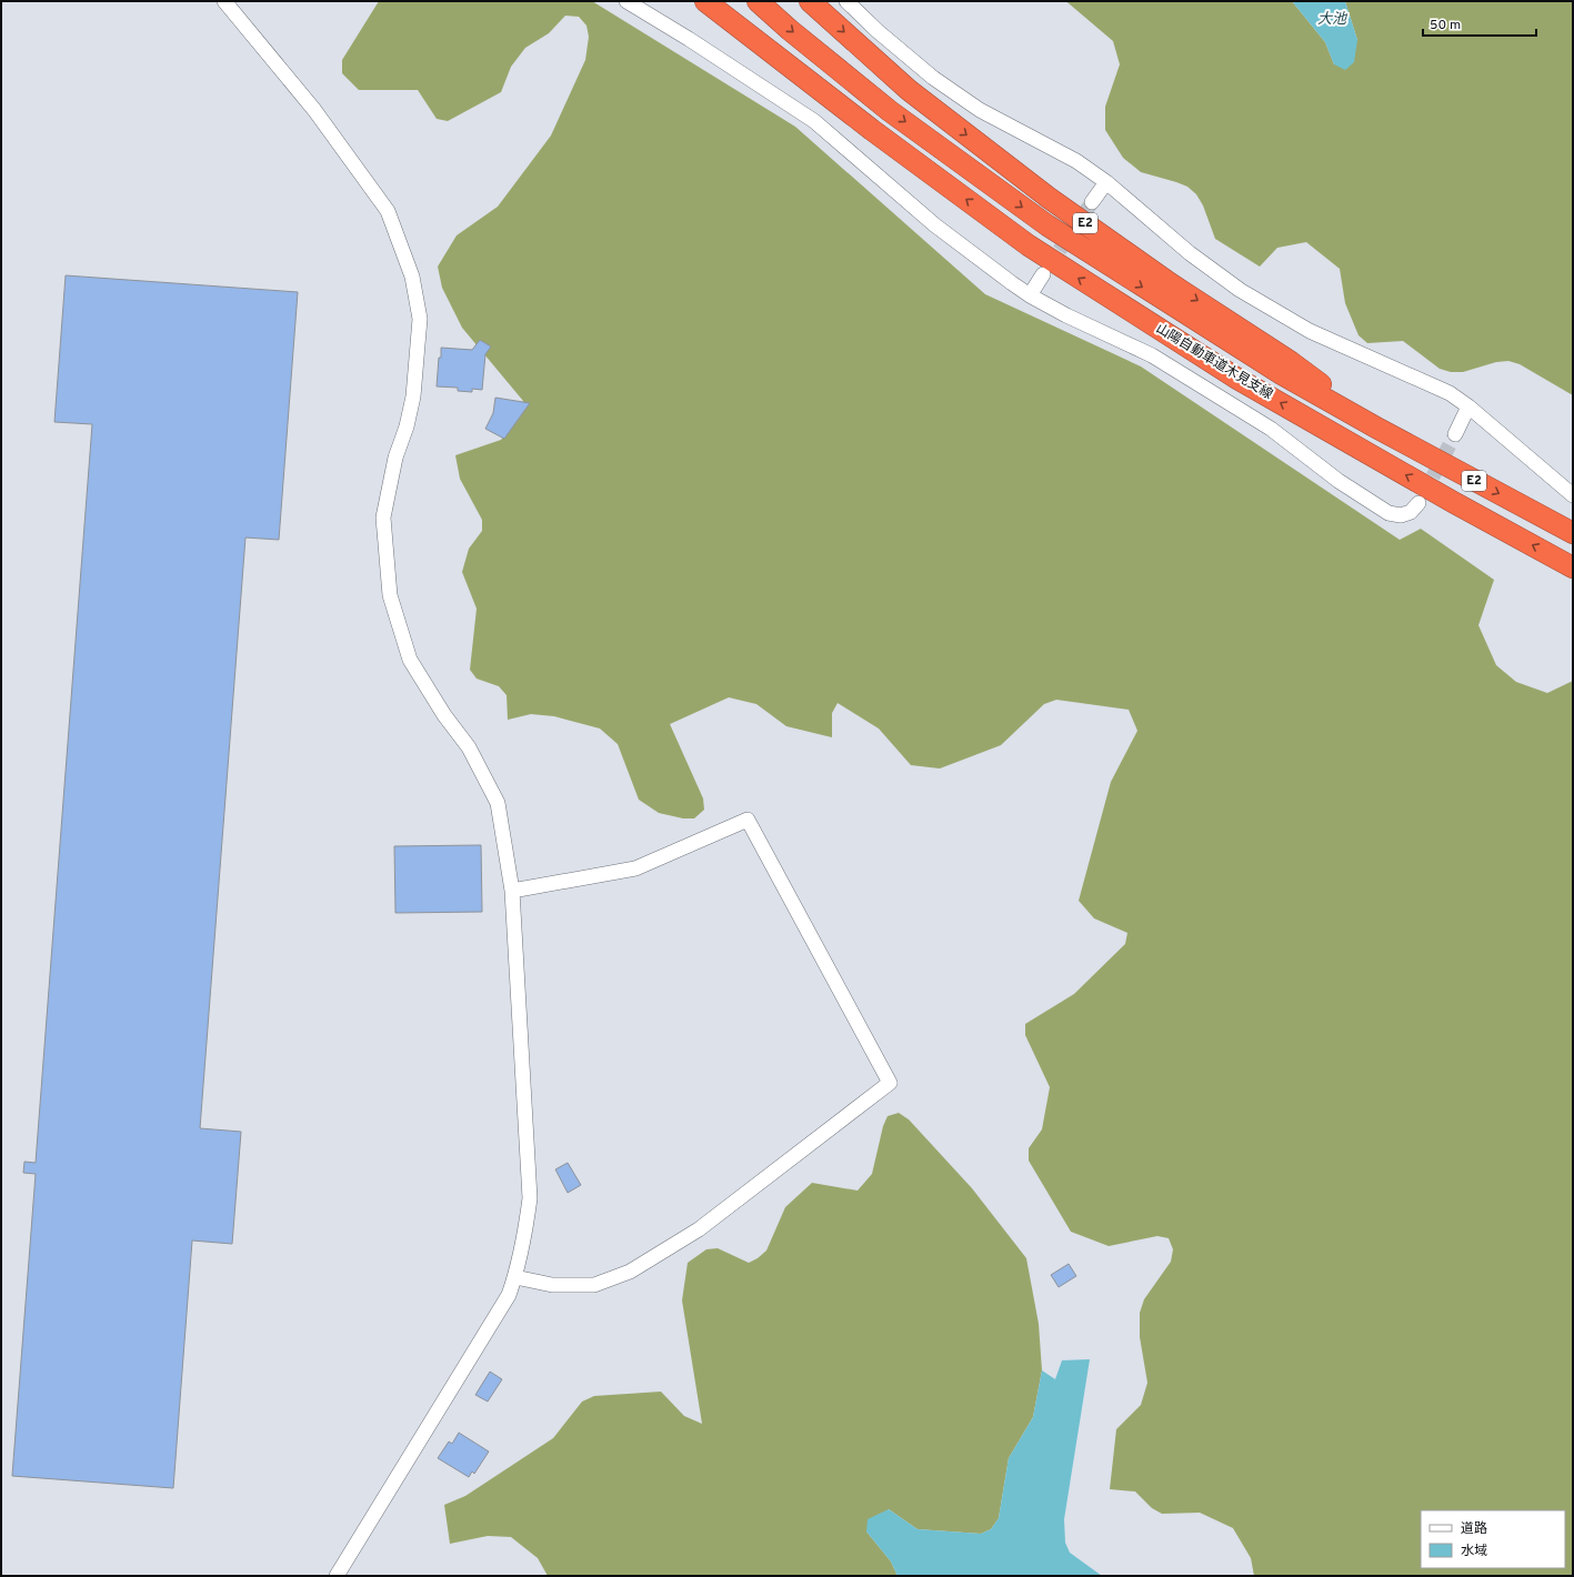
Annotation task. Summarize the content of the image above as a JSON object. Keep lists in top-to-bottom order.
{
  "streets": {
    "highway": ["E2", "山陽自動車道木見支線"]
  },
  "water": ["大池"],
  "legend": ["道路", "水域"],
  "scale_bar": "50 m"
}
